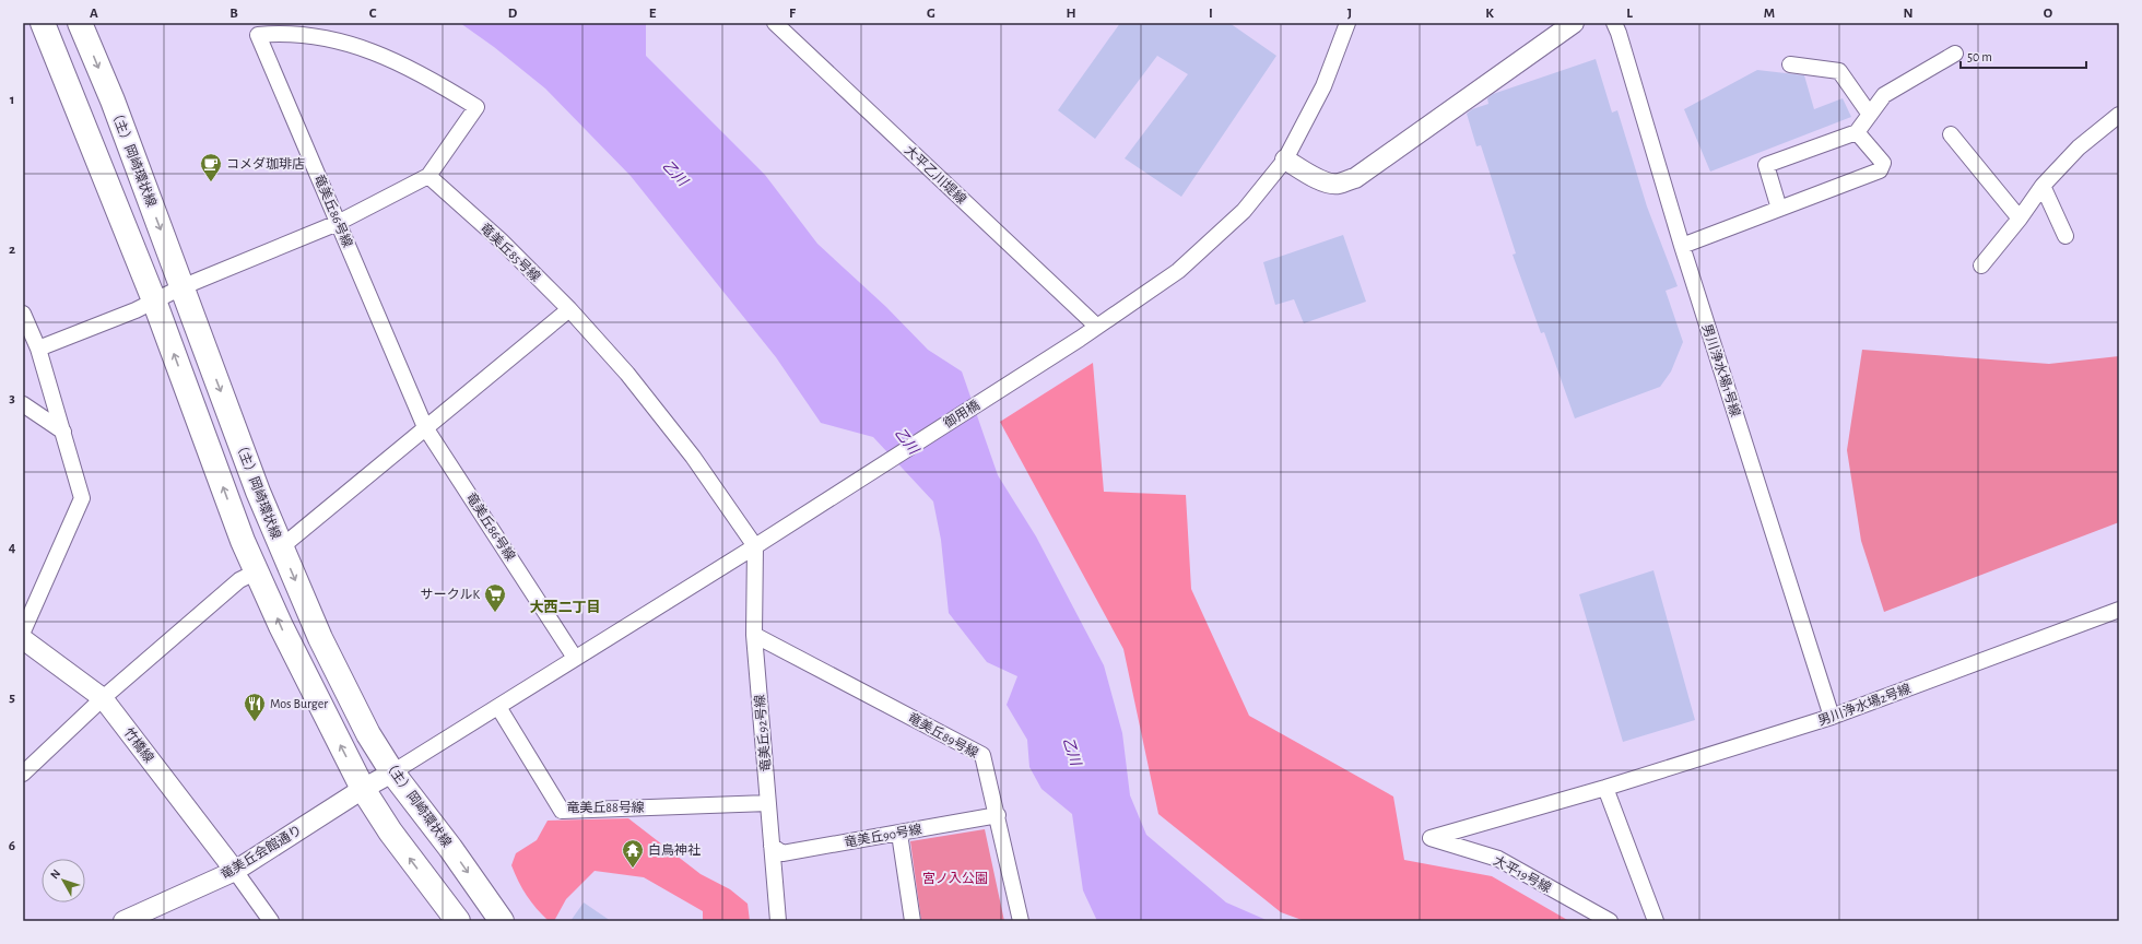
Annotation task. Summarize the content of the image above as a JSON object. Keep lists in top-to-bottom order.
{
  "streets": {
    "main road": ["（主）岡崎環状線"],
    "street": [
      "大平乙川堤線",
      "竜美丘86号線",
      "竜美丘85号線",
      "男川浄水場1号線",
      "御用橋",
      "男川浄水場2号線",
      "竜美丘92号線",
      "竜美丘89号線",
      "竹橋線",
      "竜美丘88号線",
      "竜美丘90号線",
      "竜美丘会館通り",
      "大平19号線"
    ]
  },
  "crossings": [
    ["（主）岡崎環状線", "御用橋"],
    ["（主）岡崎環状線", "竜美丘会館通り"],
    ["大平乙川堤線", "御用橋"],
    ["竜美丘86号線", "竜美丘85号線"],
    ["竜美丘86号線", "御用橋"],
    ["竜美丘85号線", "御用橋"],
    ["竜美丘85号線", "竜美丘92号線"],
    ["男川浄水場1号線", "男川浄水場2号線"],
    ["御用橋", "竜美丘92号線"],
    ["御用橋", "竜美丘88号線"],
    ["御用橋", "竜美丘会館通り"],
    ["男川浄水場2号線", "大平19号線"],
    ["竜美丘92号線", "竜美丘89号線"],
    ["竜美丘92号線", "竜美丘88号線"],
    ["竜美丘92号線", "竜美丘90号線"],
    ["竜美丘89号線", "竜美丘90号線"],
    ["竹橋線", "竜美丘会館通り"]
  ],
  "districts": ["大西二丁目"],
  "water": ["乙川"],
  "parks": ["宮ノ入公園"],
  "places": {
    "cafe": ["コメダ珈琲店"],
    "supermarket": ["サークルK"],
    "restaurant": ["Mos Burger"],
    "temple": ["白鳥神社"]
  },
  "scale_bar": "50 m",
  "north": "top left",
  "grid": {
    "columns": [
      "A",
      "B",
      "C",
      "D",
      "E",
      "F",
      "G",
      "H",
      "I",
      "J",
      "K",
      "L",
      "M",
      "N",
      "O"
    ],
    "rows": [
      "1",
      "2",
      "3",
      "4",
      "5",
      "6"
    ]
  }
}
